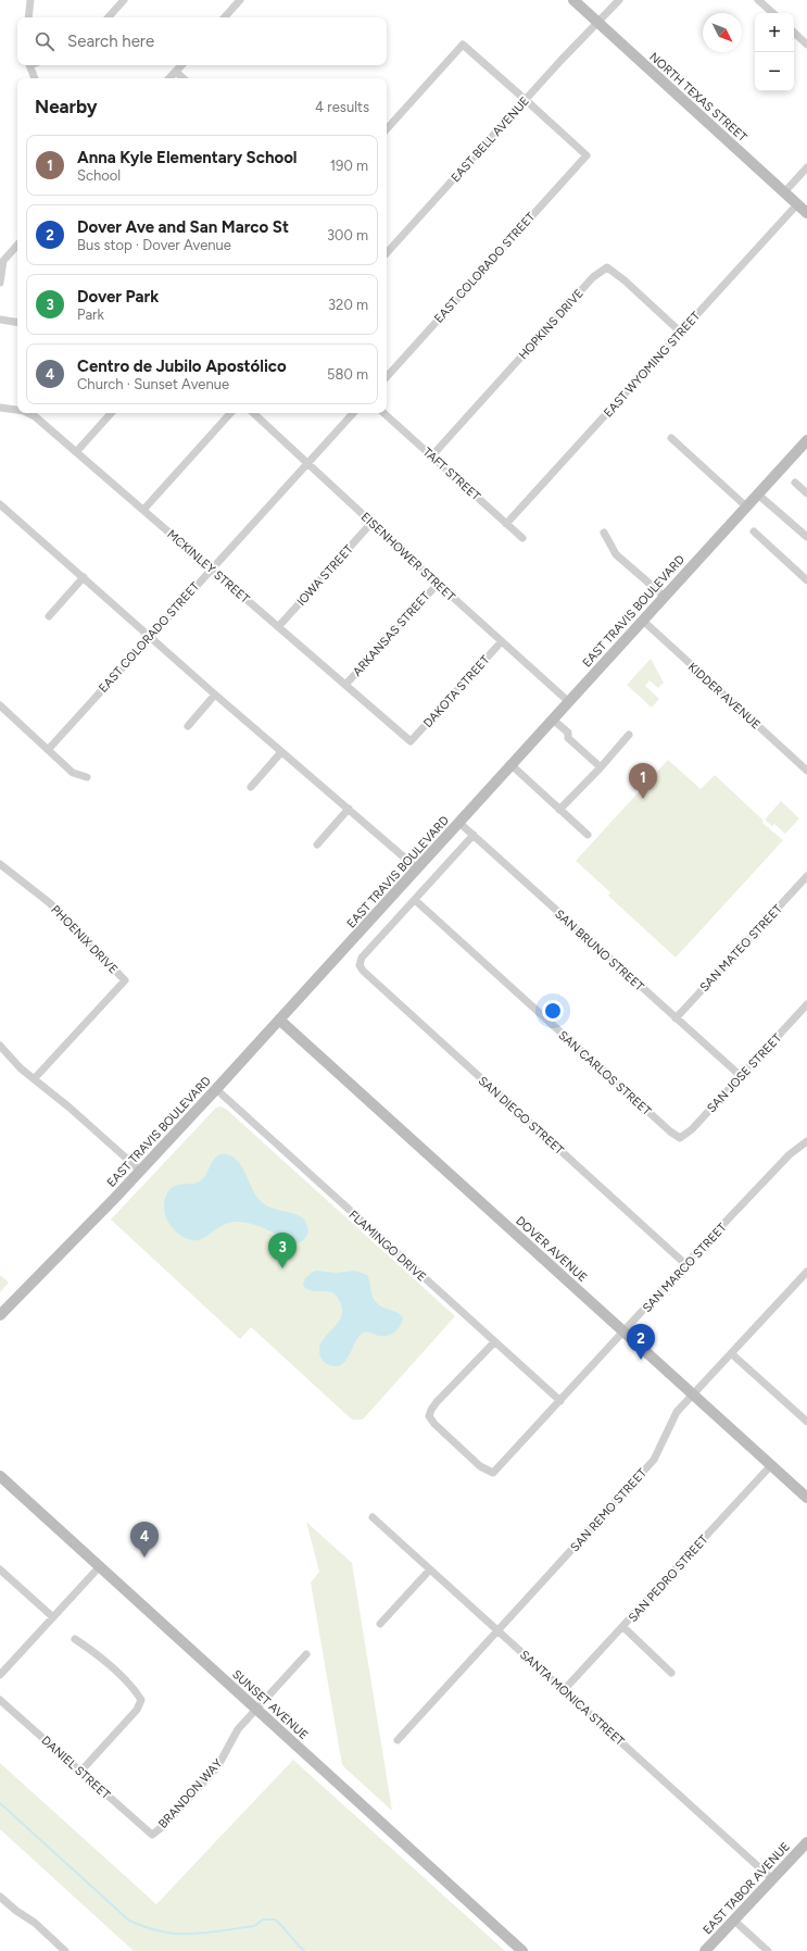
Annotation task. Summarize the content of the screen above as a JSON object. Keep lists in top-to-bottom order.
{
  "streets": {
    "main road": [
      "NORTH TEXAS STREET",
      "EAST TRAVIS BOULEVARD",
      "DOVER AVENUE",
      "SUNSET AVENUE",
      "EAST TABOR AVENUE"
    ],
    "street": [
      "EAST BELL AVENUE",
      "EAST COLORADO STREET",
      "HOPKINS DRIVE",
      "EAST WYOMING STREET",
      "TAFT STREET",
      "EISENHOWER STREET",
      "MCKINLEY STREET",
      "IOWA STREET",
      "ARKANSAS STREET",
      "DAKOTA STREET",
      "KIDDER AVENUE",
      "PHOENIX DRIVE",
      "SAN MATEO STREET",
      "SAN BRUNO STREET",
      "SAN CARLOS STREET",
      "SAN JOSE STREET",
      "SAN DIEGO STREET",
      "FLAMINGO DRIVE",
      "SAN MARCO STREET",
      "SAN REMO STREET",
      "SAN PEDRO STREET",
      "SANTA MONICA STREET",
      "DANIEL STREET",
      "BRANDON WAY"
    ]
  },
  "crossings": [
    ["NORTH TEXAS STREET", "EAST BELL AVENUE"],
    ["NORTH TEXAS STREET", "EAST WYOMING STREET"],
    ["EAST BELL AVENUE", "EAST COLORADO STREET"],
    ["EAST COLORADO STREET", "EISENHOWER STREET"],
    ["EAST COLORADO STREET", "MCKINLEY STREET"],
    ["HOPKINS DRIVE", "EAST WYOMING STREET"],
    ["HOPKINS DRIVE", "TAFT STREET"],
    ["EAST WYOMING STREET", "TAFT STREET"],
    ["EISENHOWER STREET", "IOWA STREET"],
    ["EISENHOWER STREET", "EAST TRAVIS BOULEVARD"],
    ["EISENHOWER STREET", "ARKANSAS STREET"],
    ["EISENHOWER STREET", "DAKOTA STREET"],
    ["MCKINLEY STREET", "IOWA STREET"],
    ["MCKINLEY STREET", "ARKANSAS STREET"],
    ["MCKINLEY STREET", "DAKOTA STREET"],
    ["EAST TRAVIS BOULEVARD", "KIDDER AVENUE"],
    ["EAST TRAVIS BOULEVARD", "SAN BRUNO STREET"],
    ["EAST TRAVIS BOULEVARD", "FLAMINGO DRIVE"],
    ["EAST TRAVIS BOULEVARD", "DOVER AVENUE"],
    ["SAN MATEO STREET", "SAN BRUNO STREET"],
    ["SAN BRUNO STREET", "SAN JOSE STREET"],
    ["SAN CARLOS STREET", "SAN JOSE STREET"],
    ["SAN CARLOS STREET", "SAN DIEGO STREET"],
    ["SAN DIEGO STREET", "SAN MARCO STREET"],
    ["FLAMINGO DRIVE", "SAN MARCO STREET"],
    ["DOVER AVENUE", "SAN MARCO STREET"],
    ["DOVER AVENUE", "SAN REMO STREET"],
    ["DOVER AVENUE", "SAN PEDRO STREET"],
    ["SAN REMO STREET", "SANTA MONICA STREET"],
    ["SAN PEDRO STREET", "SANTA MONICA STREET"],
    ["SANTA MONICA STREET", "EAST TABOR AVENUE"],
    ["SUNSET AVENUE", "BRANDON WAY"],
    ["DANIEL STREET", "BRANDON WAY"]
  ],
  "north": "bottom right",
  "page": {
    "map_buttons": ["+", "−"],
    "search": "Search here",
    "heading": ["Nearby", "4 results"],
    "list": [
      {
        "mark": "1",
        "name": "Anna Kyle Elementary School",
        "note": "School",
        "value": "190 m"
      },
      {
        "mark": "2",
        "name": "Dover Ave and San Marco St",
        "note": "Bus stop · Dover Avenue",
        "value": "300 m"
      },
      {
        "mark": "3",
        "name": "Dover Park",
        "note": "Park",
        "value": "320 m"
      },
      {
        "mark": "4",
        "name": "Centro de Jubilo Apostólico",
        "note": "Church · Sunset Avenue",
        "value": "580 m"
      }
    ],
    "pins": [
      "1",
      "3",
      "2",
      "4"
    ]
  }
}
